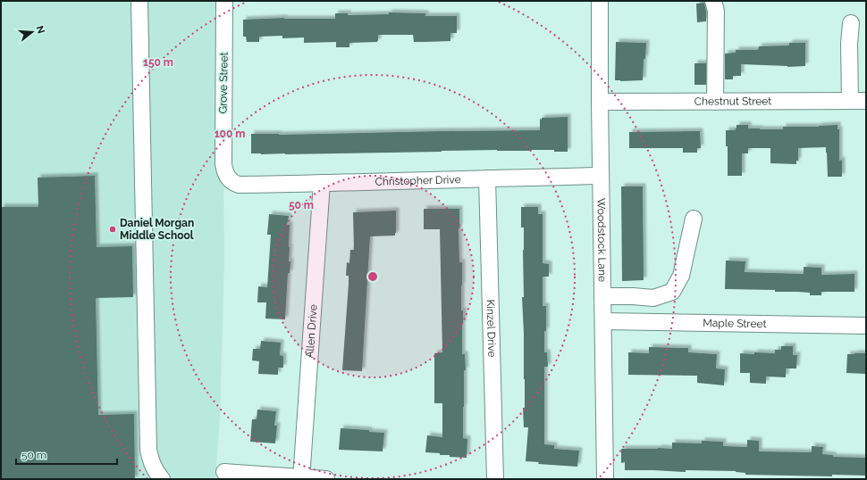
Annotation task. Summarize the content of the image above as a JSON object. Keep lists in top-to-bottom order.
{
  "streets": {
    "street": [
      "Grove Street",
      "Chestnut Street",
      "Christopher Drive",
      "Woodstock Lane",
      "Maple Street",
      "Kinzel Drive",
      "Allen Drive"
    ]
  },
  "crossings": [
    ["Grove Street", "Christopher Drive"],
    ["Chestnut Street", "Woodstock Lane"],
    ["Christopher Drive", "Woodstock Lane"],
    ["Christopher Drive", "Kinzel Drive"],
    ["Christopher Drive", "Allen Drive"],
    ["Woodstock Lane", "Maple Street"]
  ],
  "places": ["Daniel Morgan Middle School"],
  "scale_bar": "50 m",
  "north": "right",
  "rings": ["150 m", "100 m", "50 m"]
}
